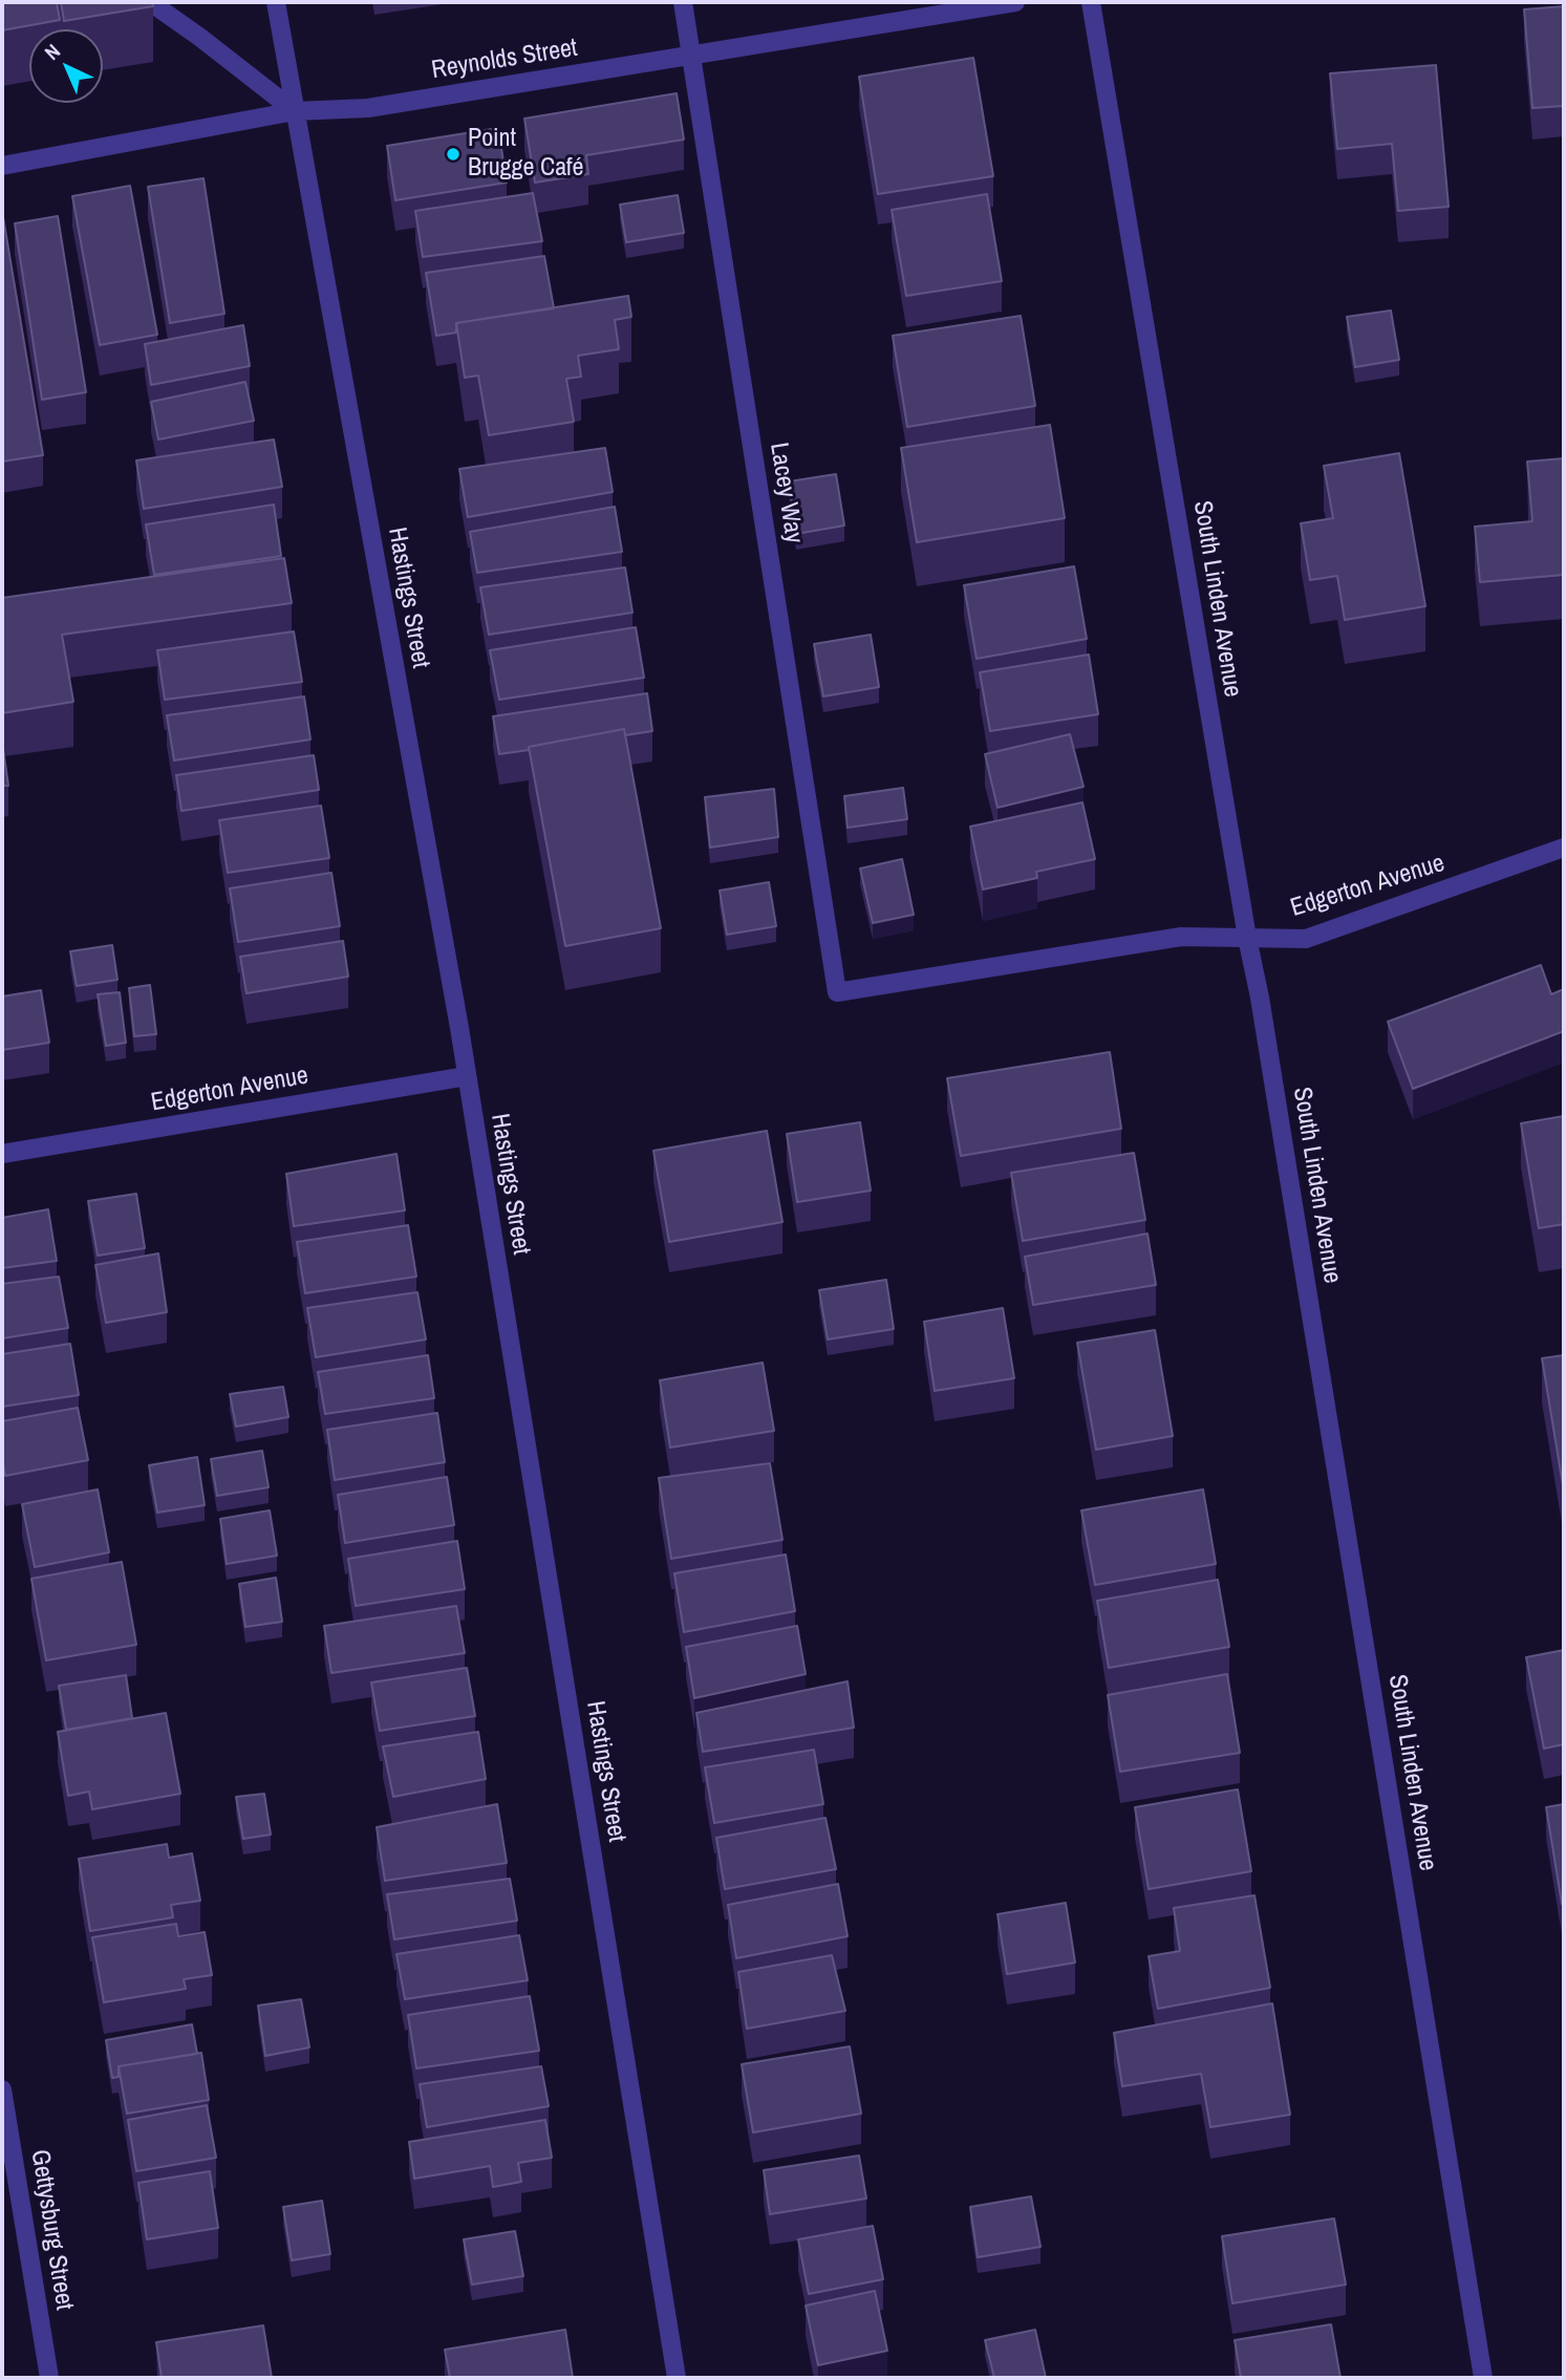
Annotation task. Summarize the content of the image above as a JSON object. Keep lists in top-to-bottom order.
{
  "streets": {
    "street": [
      "Reynolds Street",
      "Lacey Way",
      "Hastings Street",
      "South Linden Avenue",
      "Edgerton Avenue",
      "Gettysburg Street"
    ]
  },
  "crossings": [
    ["Reynolds Street", "Lacey Way"],
    ["Reynolds Street", "Hastings Street"],
    ["Lacey Way", "Edgerton Avenue"],
    ["Hastings Street", "Edgerton Avenue"],
    ["South Linden Avenue", "Edgerton Avenue"]
  ],
  "places": ["Point Brugge Café"],
  "north": "top left"
}
